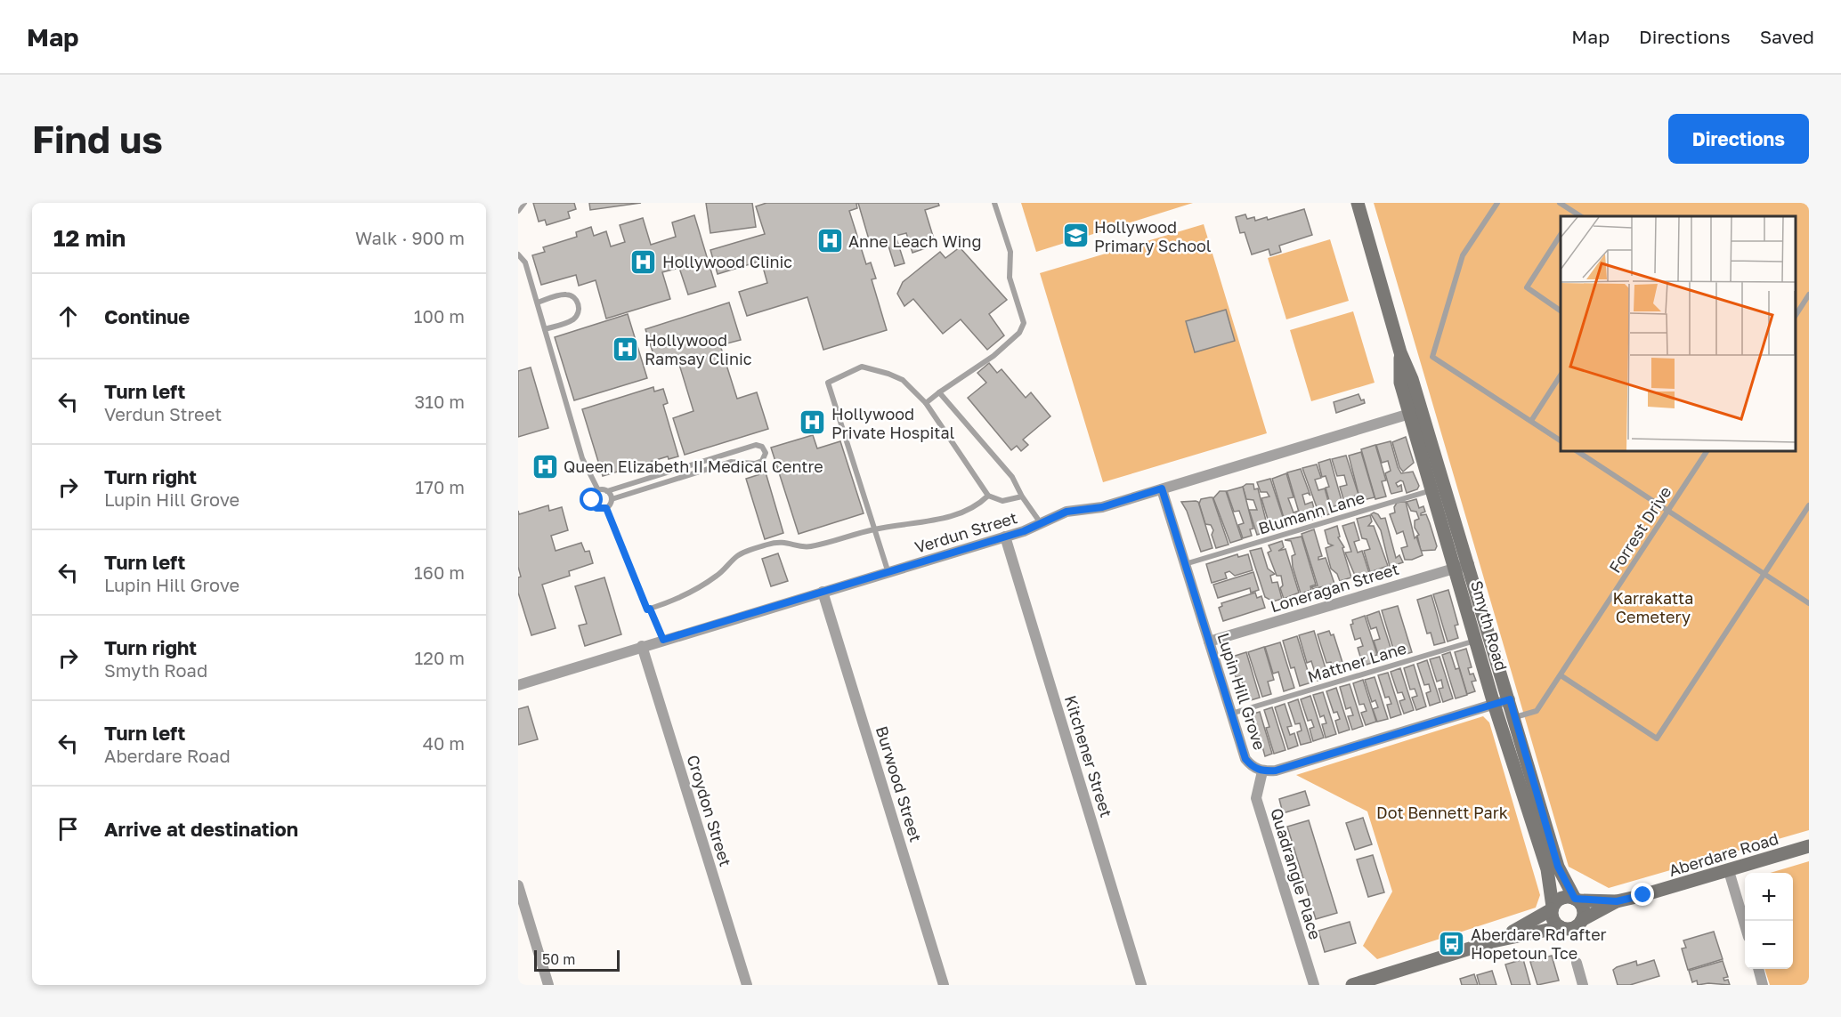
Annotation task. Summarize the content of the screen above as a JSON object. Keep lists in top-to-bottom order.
{
  "streets": {
    "main road": ["Smyth Road", "Aberdare Road"],
    "street": [
      "Verdun Street",
      "Loneragan Street",
      "Lupin Hill Grove",
      "Kitchener Street",
      "Burwood Street",
      "Croydon Street",
      "Quadrangle Place"
    ],
    "lane": ["Blumann Lane", "Forrest Drive", "Mattner Lane"]
  },
  "crossings": [
    ["Blumann Lane", "Smyth Road"],
    ["Blumann Lane", "Lupin Hill Grove"],
    ["Forrest Drive", "Smyth Road"],
    ["Verdun Street", "Smyth Road"],
    ["Verdun Street", "Lupin Hill Grove"],
    ["Verdun Street", "Kitchener Street"],
    ["Verdun Street", "Burwood Street"],
    ["Verdun Street", "Croydon Street"],
    ["Loneragan Street", "Smyth Road"],
    ["Loneragan Street", "Lupin Hill Grove"],
    ["Smyth Road", "Mattner Lane"],
    ["Smyth Road", "Lupin Hill Grove"],
    ["Smyth Road", "Aberdare Road"],
    ["Mattner Lane", "Lupin Hill Grove"],
    ["Lupin Hill Grove", "Quadrangle Place"]
  ],
  "parks": ["Karrakatta Cemetery", "Dot Bennett Park"],
  "places": {
    "school or university": ["Hollywood Primary School"],
    "hospital": [
      "Anne Leach Wing",
      "Hollywood Clinic",
      "Hollywood Ramsay Clinic",
      "Hollywood Private Hospital",
      "Queen Elizabeth II Medical Centre"
    ],
    "bus stop": ["Aberdare Rd after Hopetoun Tce"]
  },
  "scale_bar": "50 m",
  "page": {
    "header": "Map",
    "nav": ["Map", "Directions", "Saved"],
    "buttons": "Directions",
    "title": "Find us",
    "heading": ["12 min", "Walk · 900 m"],
    "list": [
      ["Continue", "100 m"],
      ["Turn left", "Verdun Street", "310 m"],
      ["Turn right", "Lupin Hill Grove", "170 m"],
      ["Turn left", "Lupin Hill Grove", "160 m"],
      ["Turn right", "Smyth Road", "120 m"],
      ["Turn left", "Aberdare Road", "40 m"],
      "Arrive at destination"
    ],
    "map_buttons": ["+", "−"],
    "scale": "50 m"
  }
}
